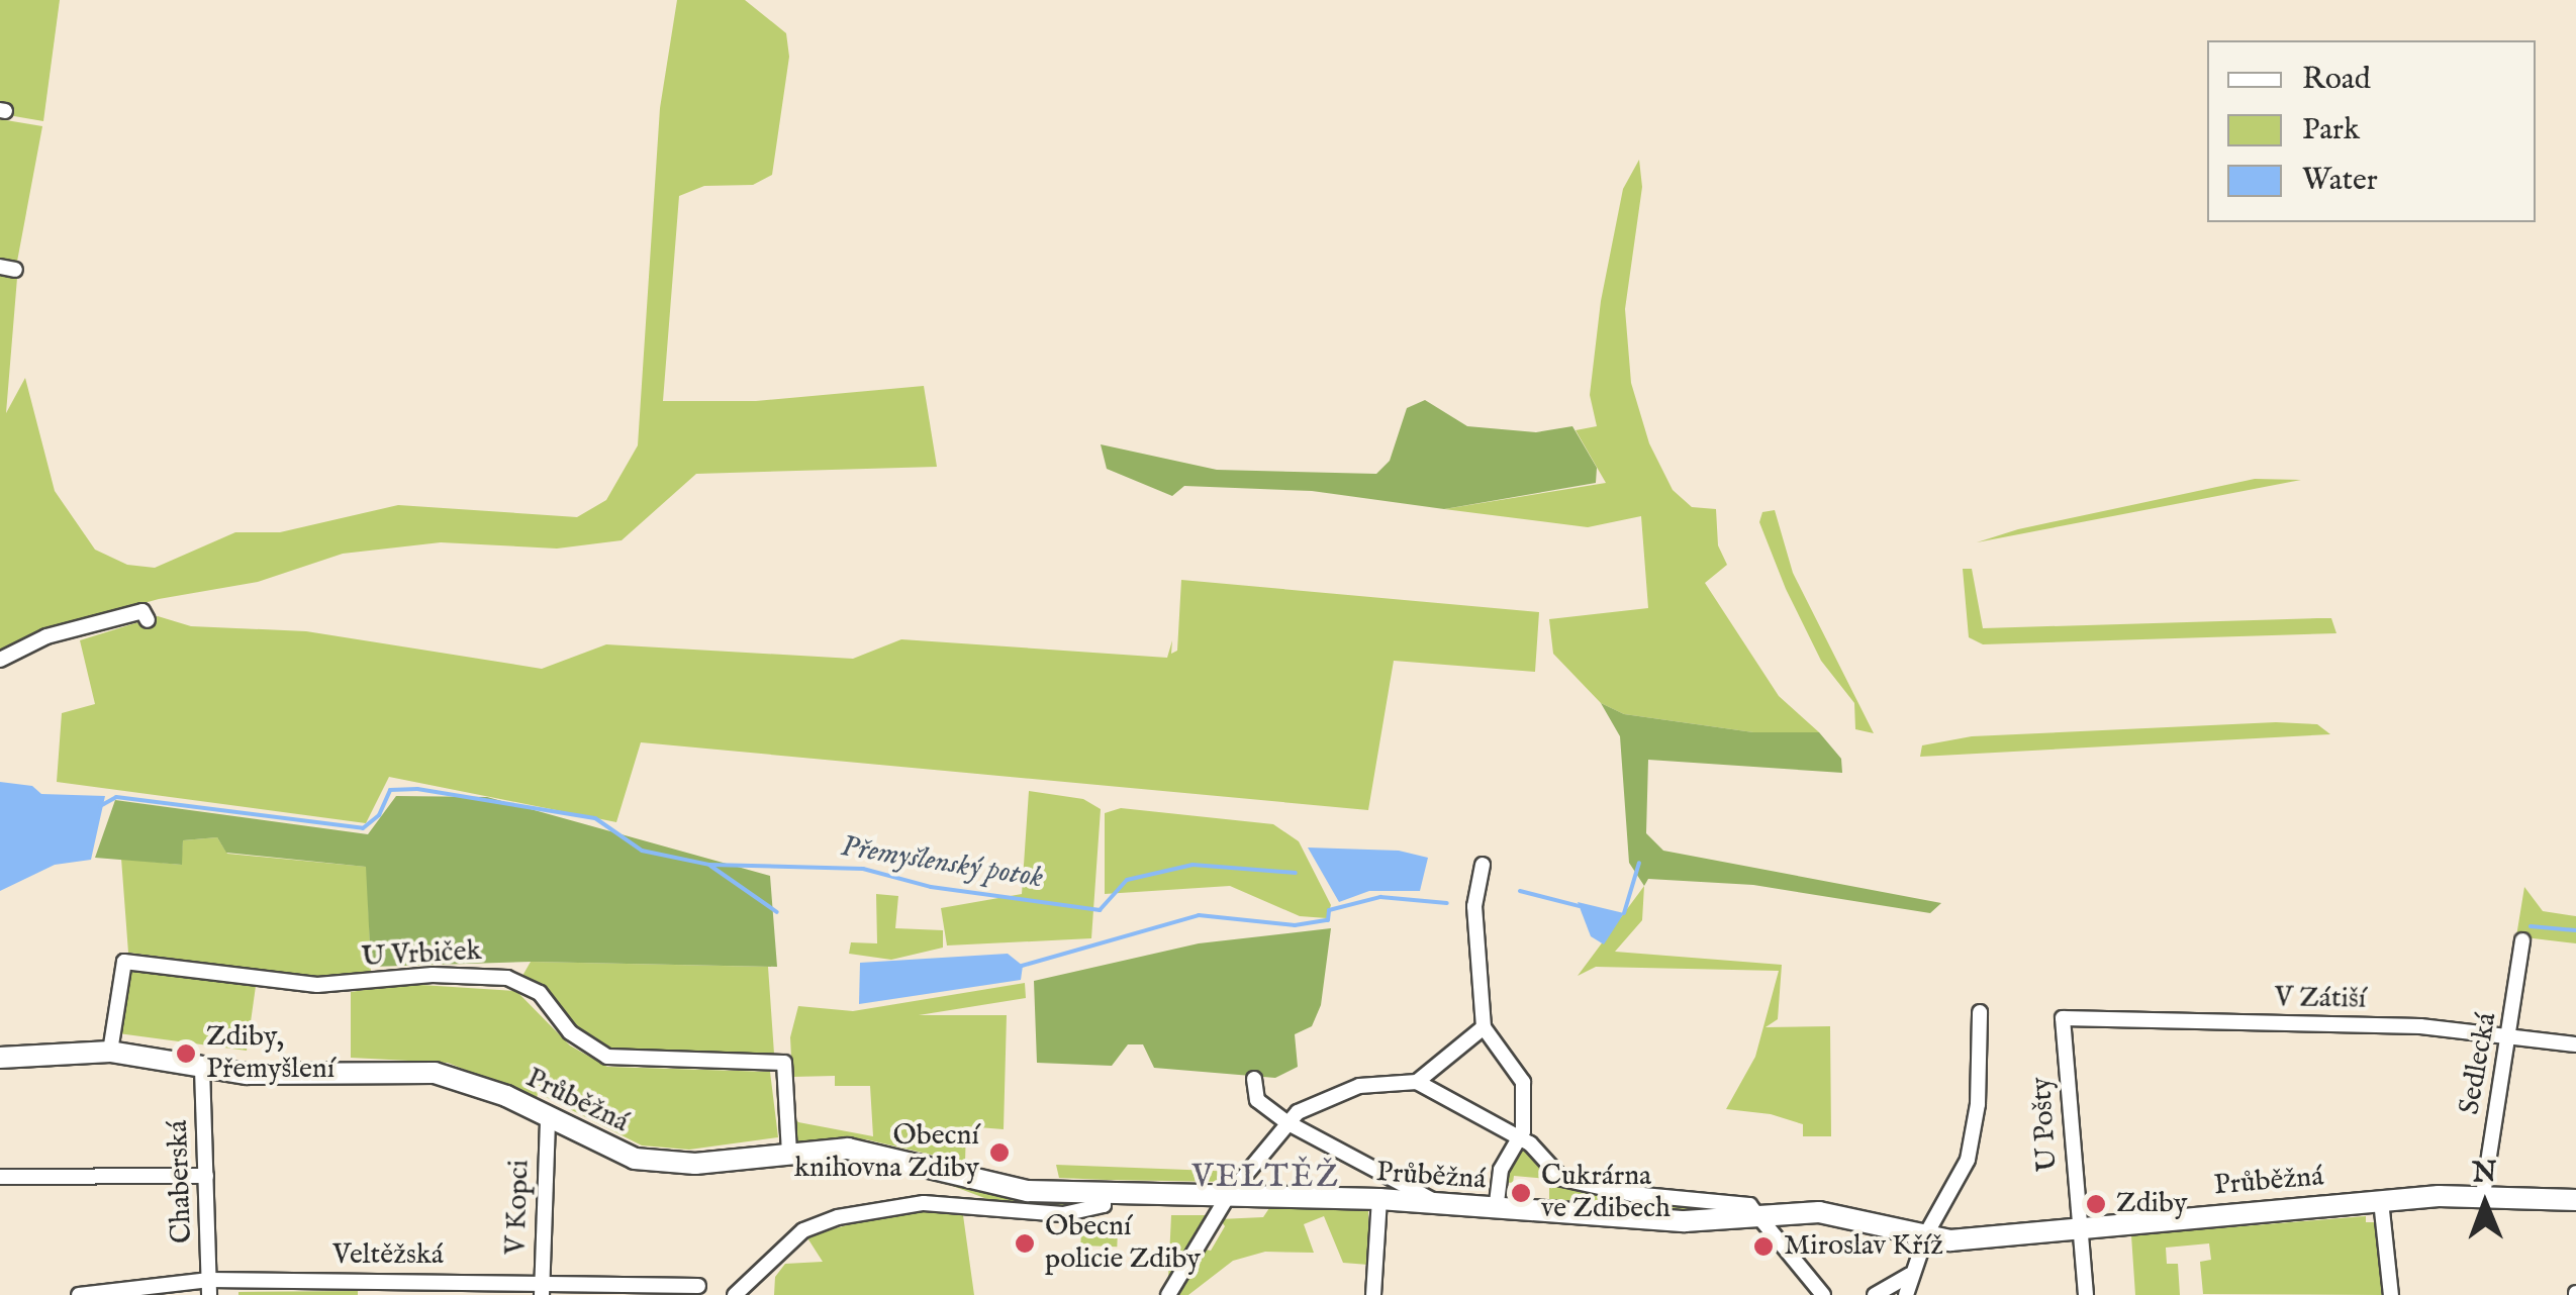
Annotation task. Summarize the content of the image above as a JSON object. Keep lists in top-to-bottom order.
{
  "streets": {
    "street": [
      "U Vrbiček",
      "V Zátiší",
      "Sedlecká",
      "Průběžná",
      "U Pošty",
      "Chaberská",
      "V Kopci",
      "Veltěžská"
    ]
  },
  "crossings": [
    ["U Vrbiček", "Průběžná"],
    ["V Zátiší", "Sedlecká"],
    ["V Zátiší", "U Pošty"],
    ["Sedlecká", "Průběžná"],
    ["Průběžná", "U Pošty"],
    ["Průběžná", "Chaberská"],
    ["Průběžná", "V Kopci"],
    ["Chaberská", "Veltěžská"],
    ["V Kopci", "Veltěžská"]
  ],
  "districts": ["VELTĚŽ"],
  "water": ["Přemyšlenský potok"],
  "places": [
    "Zdiby, Přemyšlení",
    "Obecní knihovna Zdiby",
    "Cukrárna ve Zdibech",
    "Zdiby",
    "Obecní policie Zdiby",
    "Miroslav Kříž"
  ],
  "legend": ["Road", "Park", "Water"],
  "north": "top"
}
